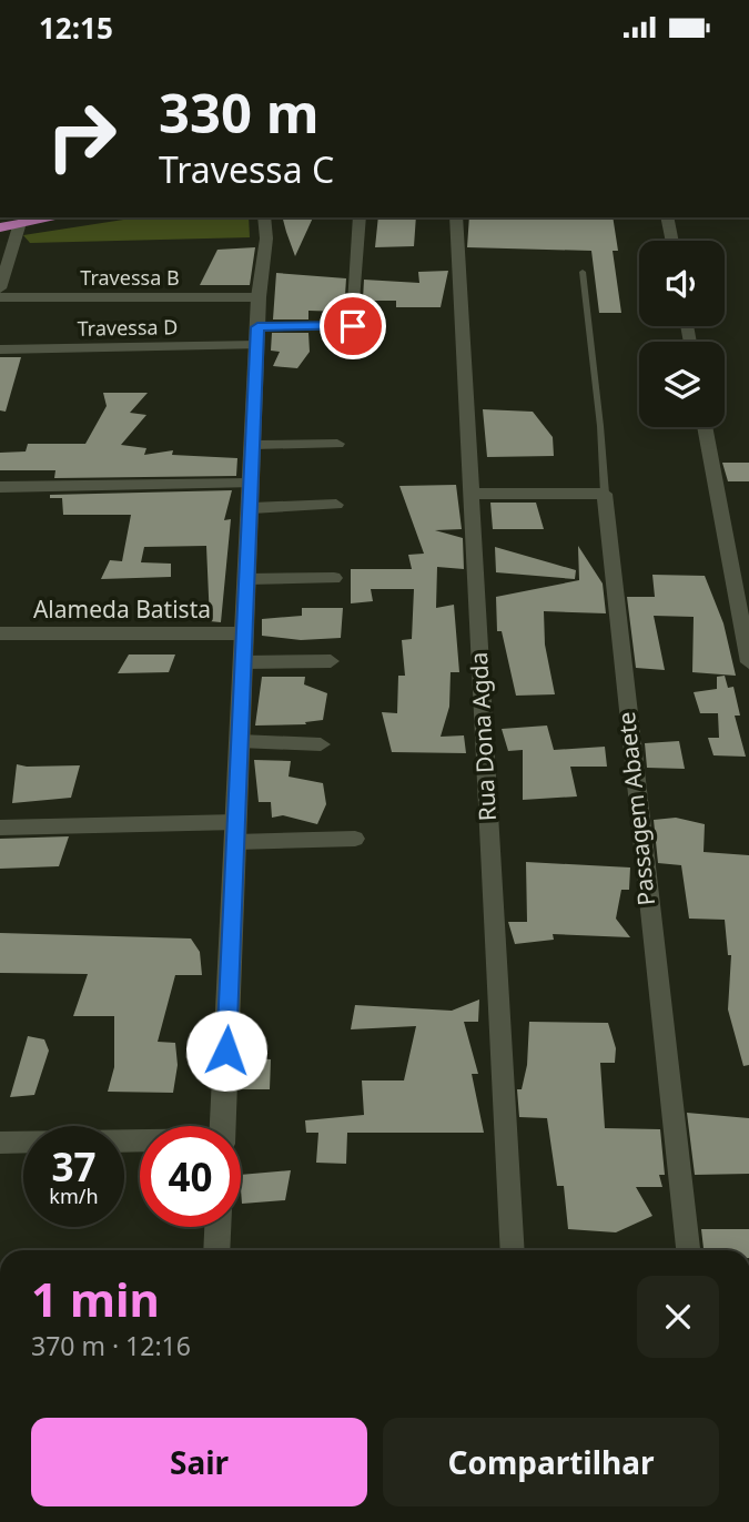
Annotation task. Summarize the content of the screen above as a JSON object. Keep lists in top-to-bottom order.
{
  "streets": {
    "street": [
      "Travessa B",
      "Travessa D",
      "Alameda Batista",
      "Rua Dona Agda",
      "Passagem Abaete"
    ]
  },
  "page": {
    "status": "12:15",
    "turn": ["330 m", "Travessa C"],
    "speed": "37 km/h",
    "limit": "40",
    "heading": ["1 min", "370 m · 12:16"],
    "buttons": ["Sair", "Compartilhar"]
  }
}
